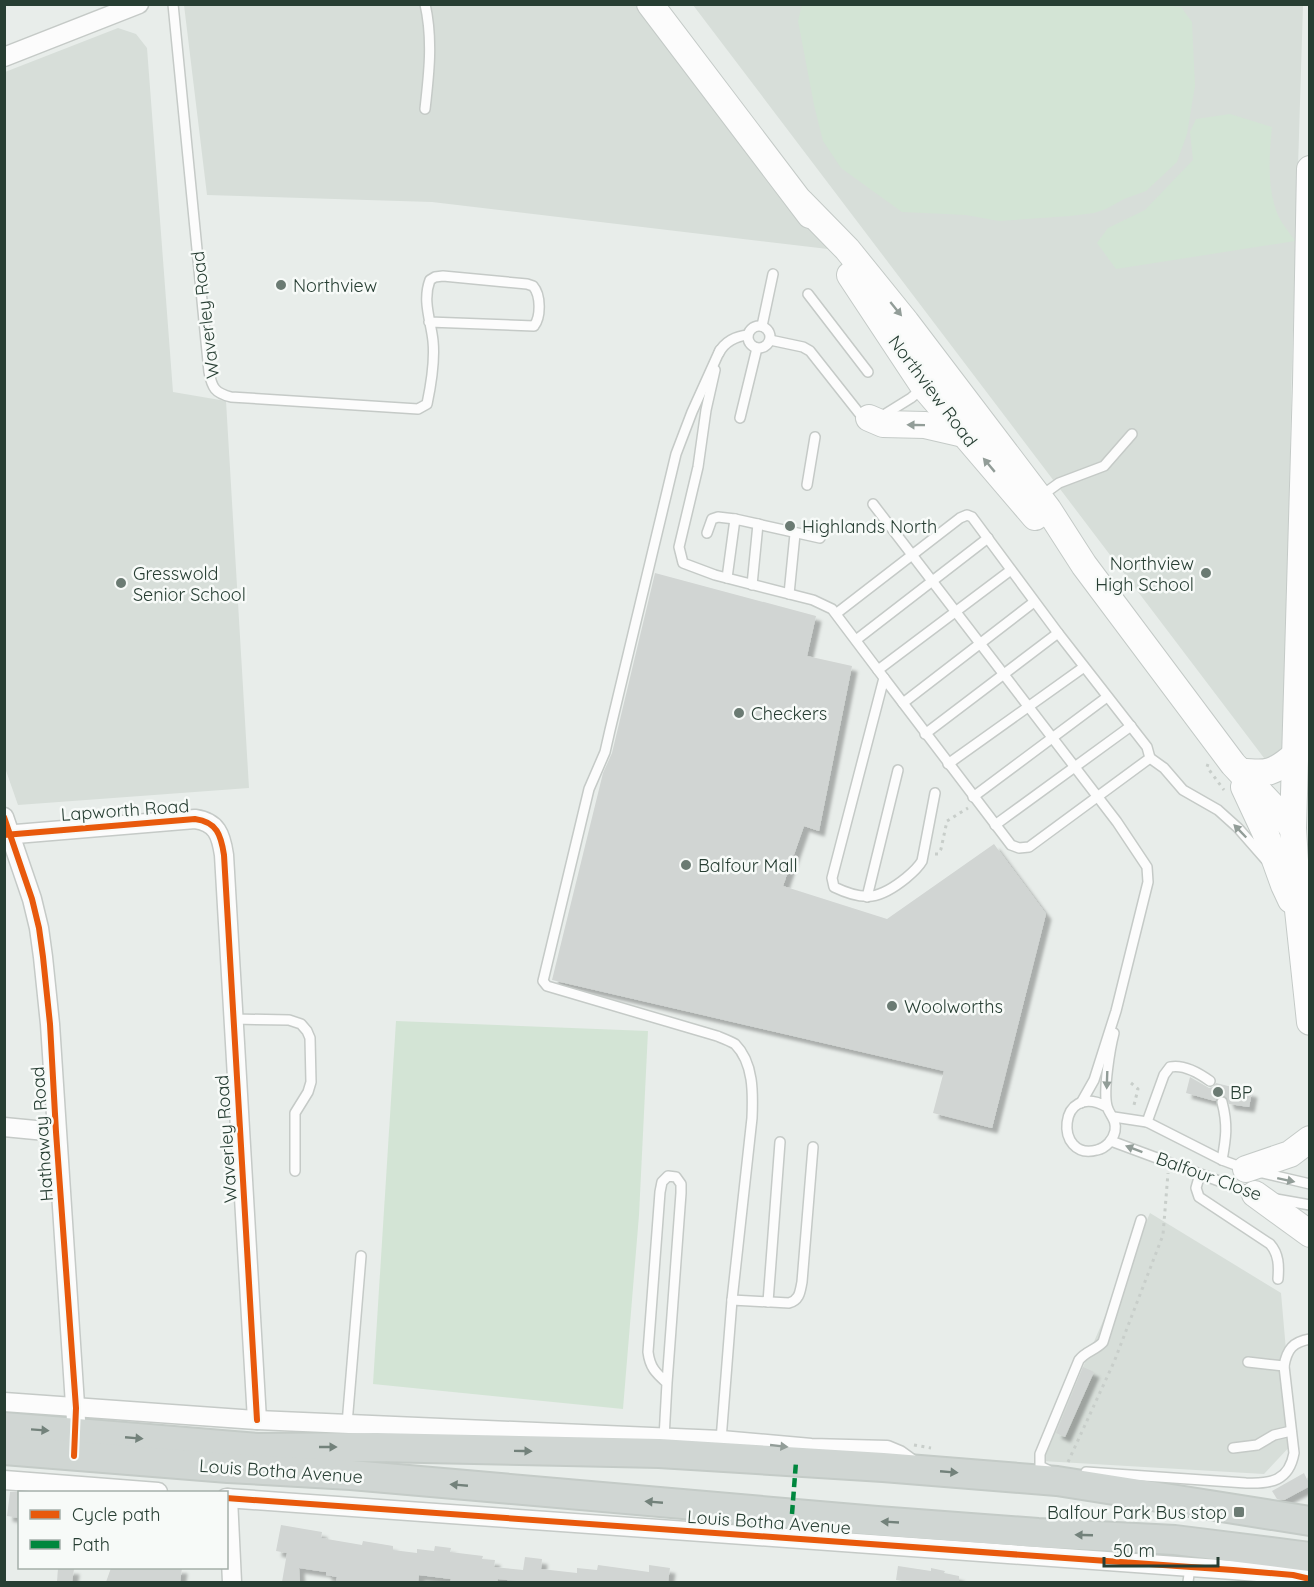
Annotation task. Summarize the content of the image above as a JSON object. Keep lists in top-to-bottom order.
{
  "streets": {
    "main road": ["Northview Road", "Louis Botha Avenue"],
    "street": ["Waverley Road", "Lapworth Road", "Hathaway Road"],
    "lane": ["Balfour Close"]
  },
  "crossings": [
    ["Waverley Road", "Lapworth Road"],
    ["Waverley Road", "Louis Botha Avenue"],
    ["Lapworth Road", "Hathaway Road"],
    ["Hathaway Road", "Louis Botha Avenue"]
  ],
  "places": {
    "other": [
      "Northview",
      "Highlands North",
      "Northview High School",
      "Gresswold Senior School",
      "Checkers",
      "Balfour Mall",
      "Woolworths",
      "BP"
    ],
    "transit": ["Balfour Park Bus stop"]
  },
  "legend": ["Cycle path", "Path"],
  "scale_bar": "50 m"
}
